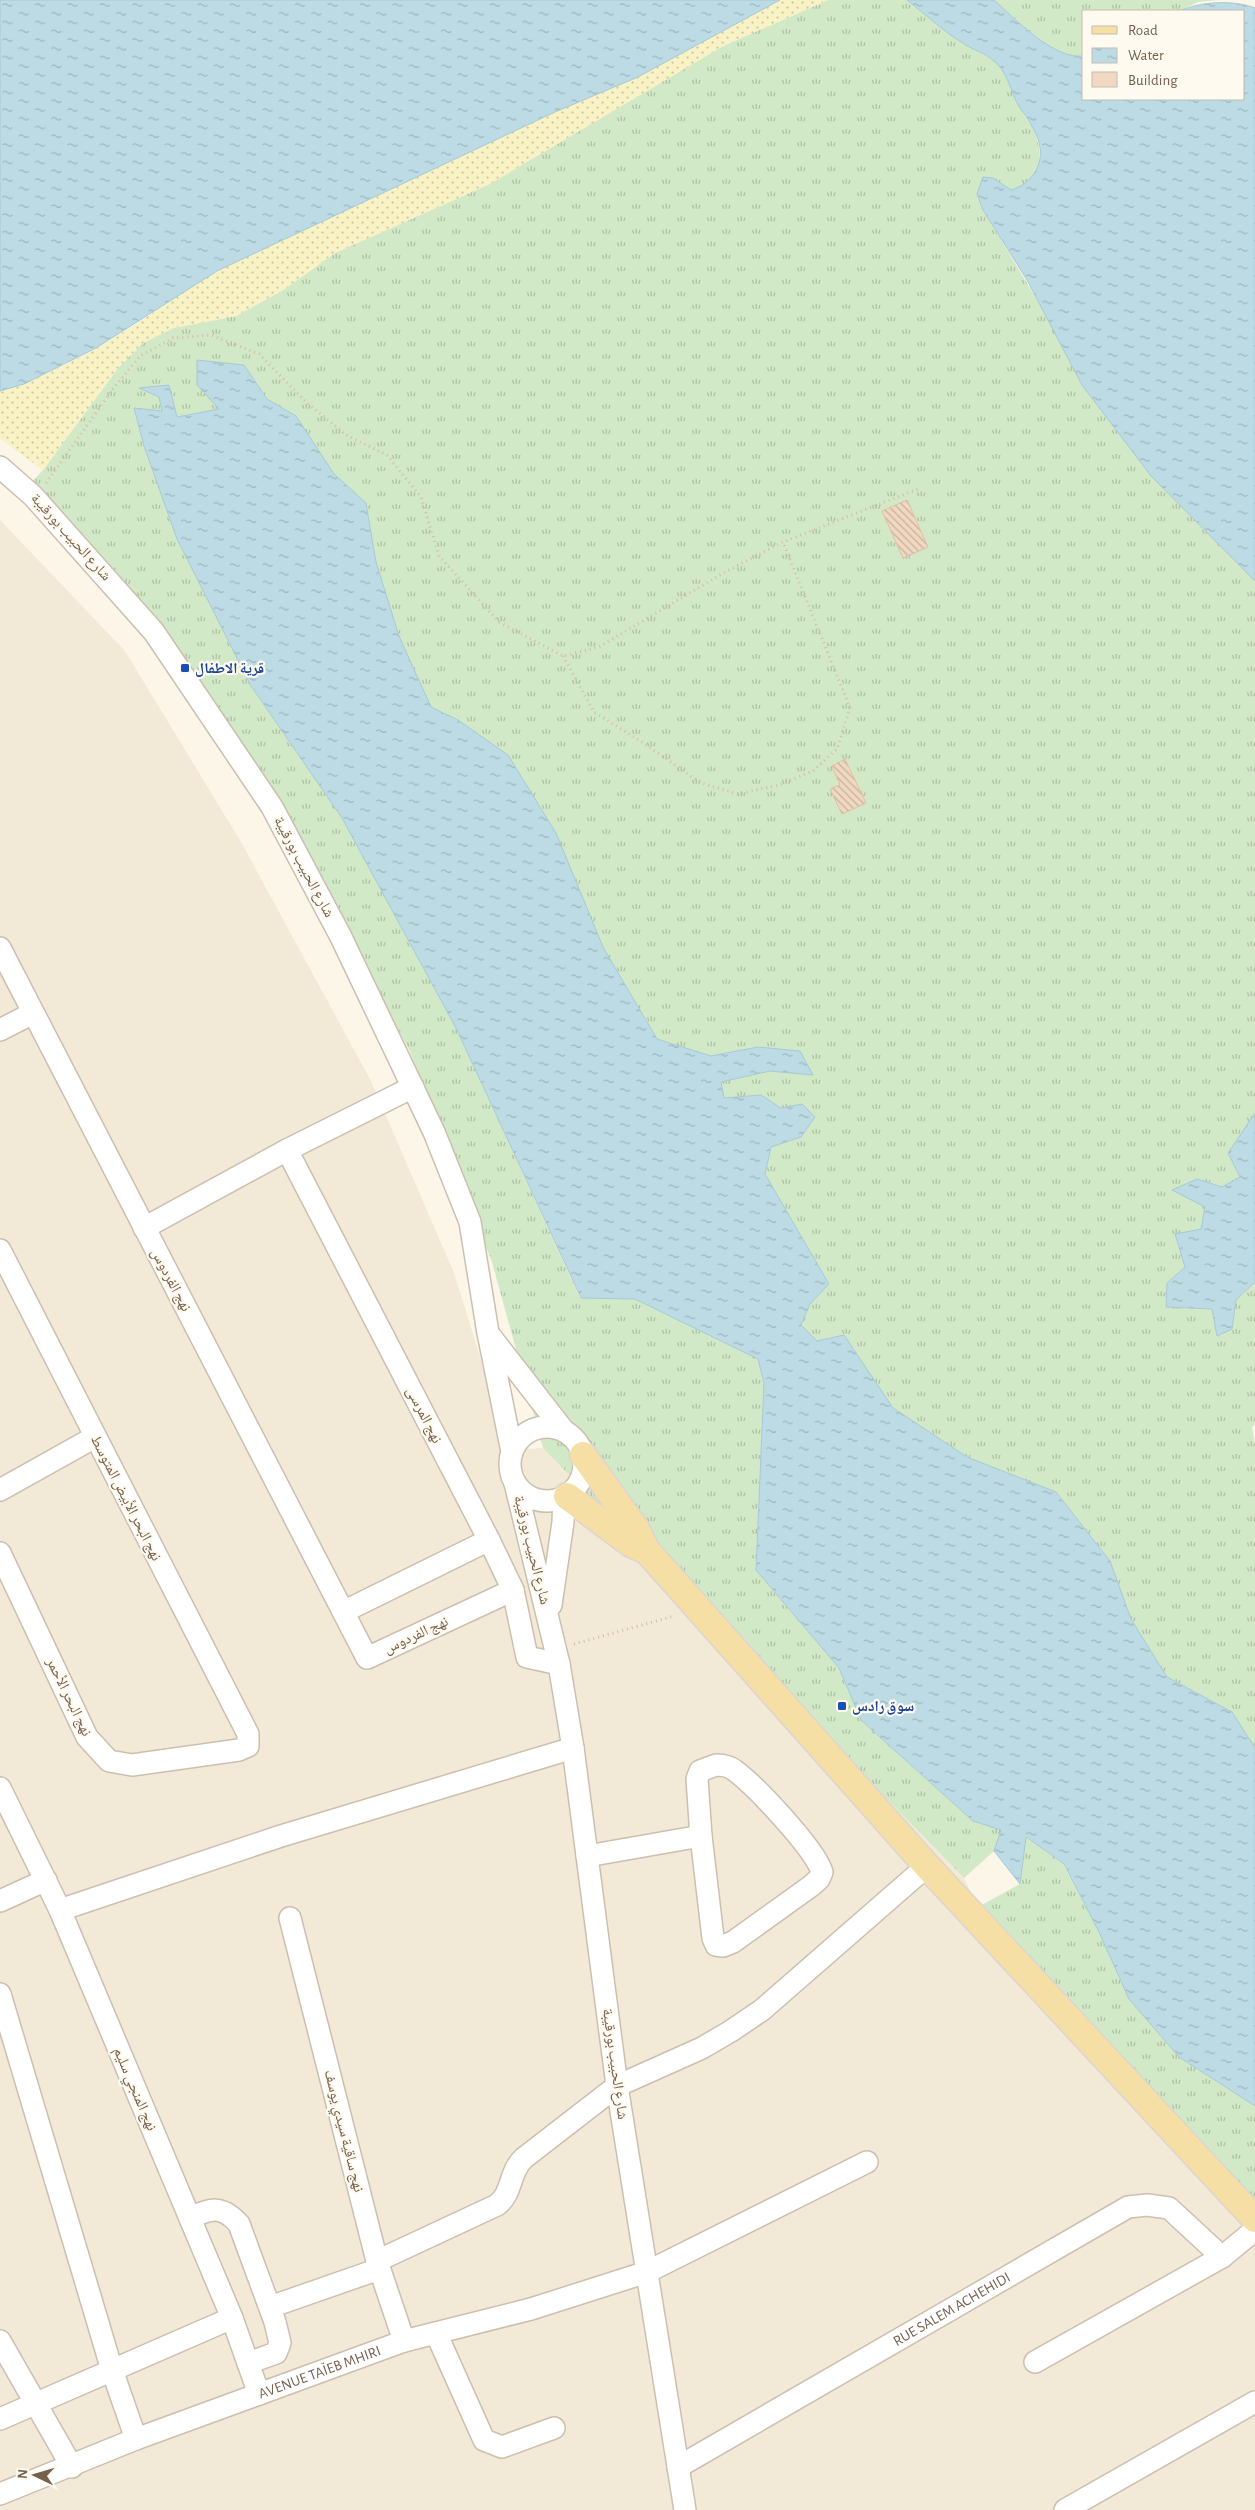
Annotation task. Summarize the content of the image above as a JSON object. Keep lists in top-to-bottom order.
{
  "streets": {
    "street": [
      "شارع الحبيب بورقيبة",
      "نهج الفردوس",
      "نهج المرسى",
      "نهج البحر الأبيض المتوسط",
      "نهج البحر الأحمر",
      "نهج المنجي سليم",
      "نهج ساقية سيدي يوسف",
      "RUE SALEM ACHEHIDI",
      "AVENUE TAÏEB MHIRI"
    ]
  },
  "crossings": [
    ["شارع الحبيب بورقيبة", "نهج المرسى"],
    ["شارع الحبيب بورقيبة", "RUE SALEM ACHEHIDI"],
    ["شارع الحبيب بورقيبة", "AVENUE TAÏEB MHIRI"],
    ["نهج الفردوس", "نهج المرسى"],
    ["نهج البحر الأبيض المتوسط", "نهج البحر الأحمر"],
    ["نهج المنجي سليم", "AVENUE TAÏEB MHIRI"],
    ["نهج ساقية سيدي يوسف", "AVENUE TAÏEB MHIRI"]
  ],
  "places": {
    "transit": ["قرية الاطفال", "سوق رادس"]
  },
  "legend": ["Road", "Water", "Building"],
  "north": "left"
}
